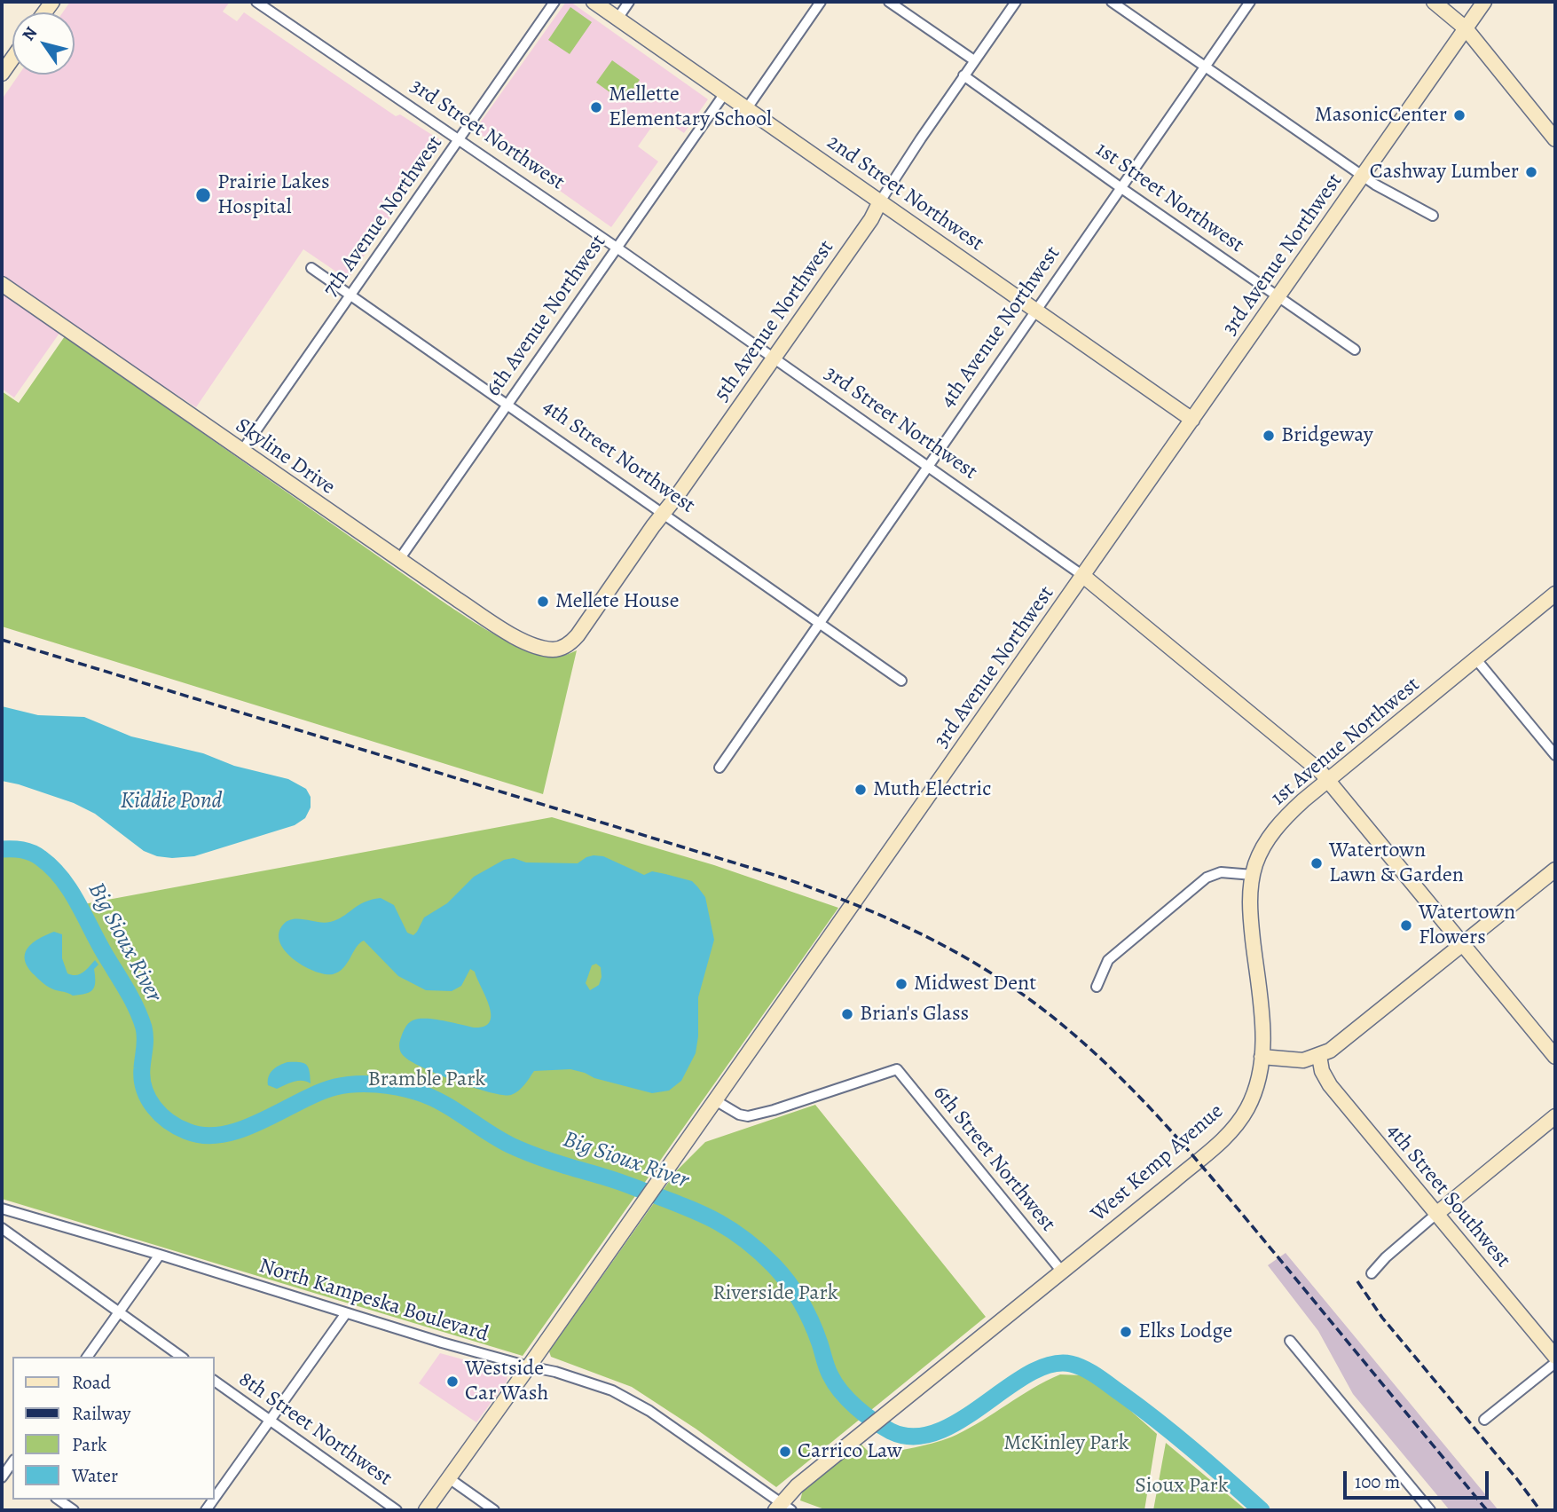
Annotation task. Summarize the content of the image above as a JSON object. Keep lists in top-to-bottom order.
{
  "streets": {
    "street": [
      "3rd Street Northwest",
      "2nd Street Northwest",
      "1st Street Northwest",
      "7th Avenue Northwest",
      "3rd Avenue Northwest",
      "6th Avenue Northwest",
      "5th Avenue Northwest",
      "4th Avenue Northwest",
      "Skyline Drive",
      "4th Street Northwest",
      "1st Avenue Northwest",
      "6th Street Northwest",
      "West Kemp Avenue",
      "4th Street Southwest",
      "North Kampeska Boulevard",
      "8th Street Northwest"
    ]
  },
  "crossings": [
    ["3rd Street Northwest", "7th Avenue Northwest"],
    ["3rd Street Northwest", "3rd Avenue Northwest"],
    ["3rd Street Northwest", "6th Avenue Northwest"],
    ["3rd Street Northwest", "5th Avenue Northwest"],
    ["3rd Street Northwest", "4th Avenue Northwest"],
    ["3rd Street Northwest", "1st Avenue Northwest"],
    ["2nd Street Northwest", "3rd Avenue Northwest"],
    ["2nd Street Northwest", "6th Avenue Northwest"],
    ["2nd Street Northwest", "5th Avenue Northwest"],
    ["2nd Street Northwest", "4th Avenue Northwest"],
    ["1st Street Northwest", "3rd Avenue Northwest"],
    ["1st Street Northwest", "5th Avenue Northwest"],
    ["1st Street Northwest", "4th Avenue Northwest"],
    ["7th Avenue Northwest", "Skyline Drive"],
    ["7th Avenue Northwest", "4th Street Northwest"],
    ["3rd Avenue Northwest", "6th Street Northwest"],
    ["3rd Avenue Northwest", "North Kampeska Boulevard"],
    ["6th Avenue Northwest", "Skyline Drive"],
    ["6th Avenue Northwest", "4th Street Northwest"],
    ["5th Avenue Northwest", "Skyline Drive"],
    ["5th Avenue Northwest", "4th Street Northwest"],
    ["4th Avenue Northwest", "4th Street Northwest"],
    ["6th Street Northwest", "West Kemp Avenue"],
    ["West Kemp Avenue", "North Kampeska Boulevard"]
  ],
  "water": ["Kiddie Pond", "Big Sioux River"],
  "parks": [
    "Bramble Park",
    "Riverside Park",
    "McKinley Park",
    "Sioux Park"
  ],
  "places": [
    "Mellette Elementary School",
    "MasonicCenter",
    "Cashway Lumber",
    "Prairie Lakes Hospital",
    "Bridgeway",
    "Mellete House",
    "Muth Electric",
    "Watertown Lawn & Garden",
    "Watertown Flowers",
    "Midwest Dent",
    "Brian's Glass",
    "Elks Lodge",
    "Westside Car Wash",
    "Carrico Law"
  ],
  "legend": [
    "Road",
    "Railway",
    "Park",
    "Water"
  ],
  "scale_bar": "100 m",
  "north": "top left"
}
